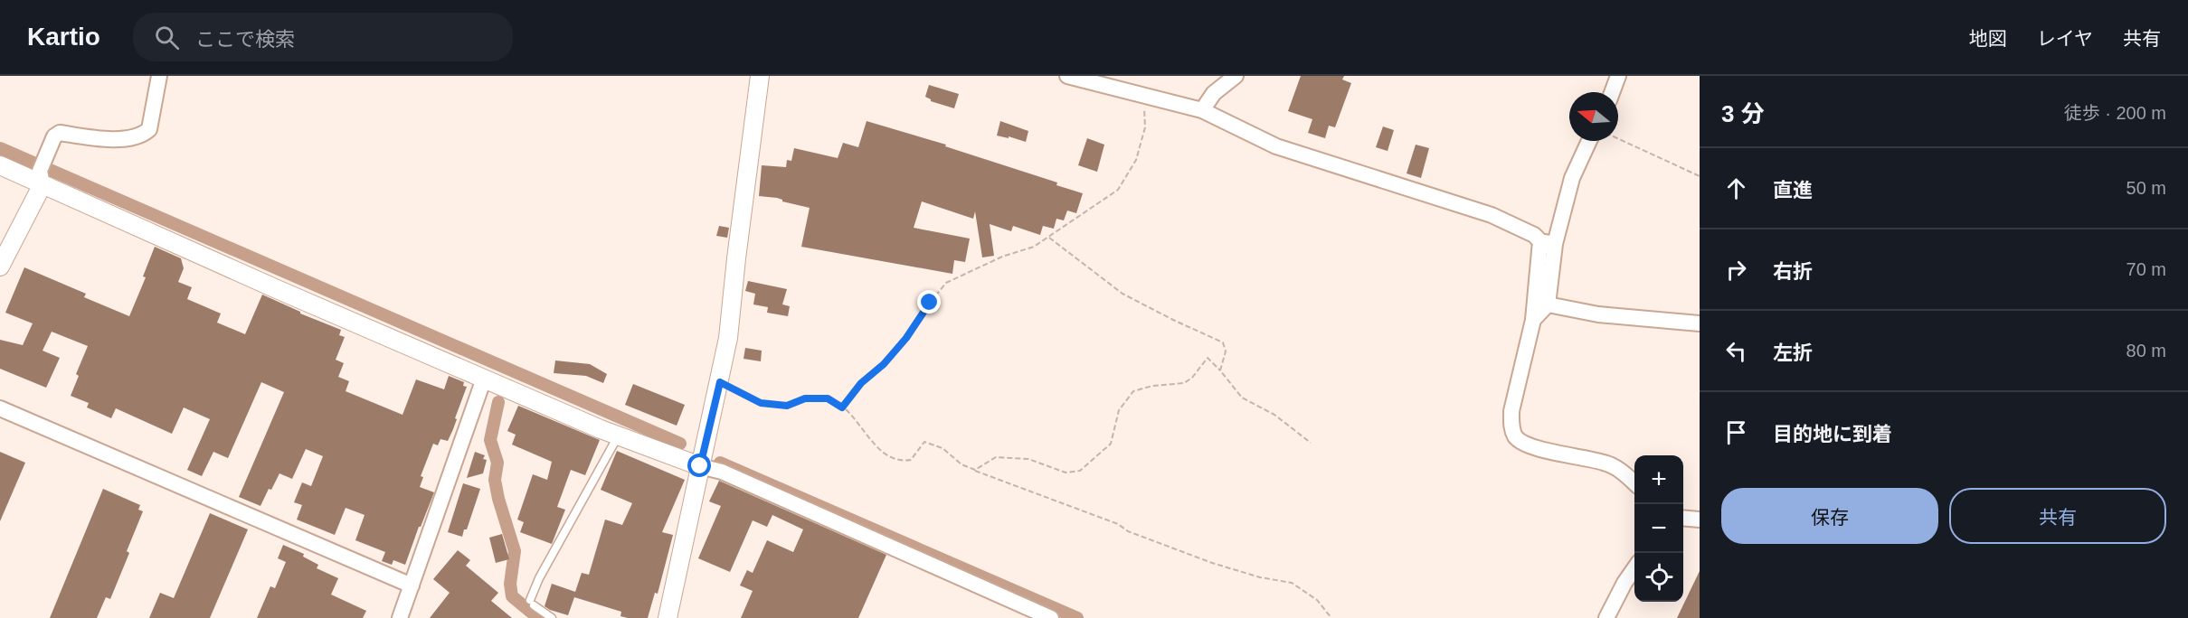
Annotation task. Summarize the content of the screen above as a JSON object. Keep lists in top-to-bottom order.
{
  "north": "left",
  "page": {
    "header": "Kartio",
    "search": "ここで検索",
    "nav": ["地図", "レイヤ", "共有"],
    "heading": ["3 分", "徒歩 · 200 m"],
    "list": [
      ["直進", "50 m"],
      ["右折", "70 m"],
      ["左折", "80 m"],
      "目的地に到着"
    ],
    "map_buttons": ["+", "−"],
    "buttons": ["保存", "共有"]
  }
}
